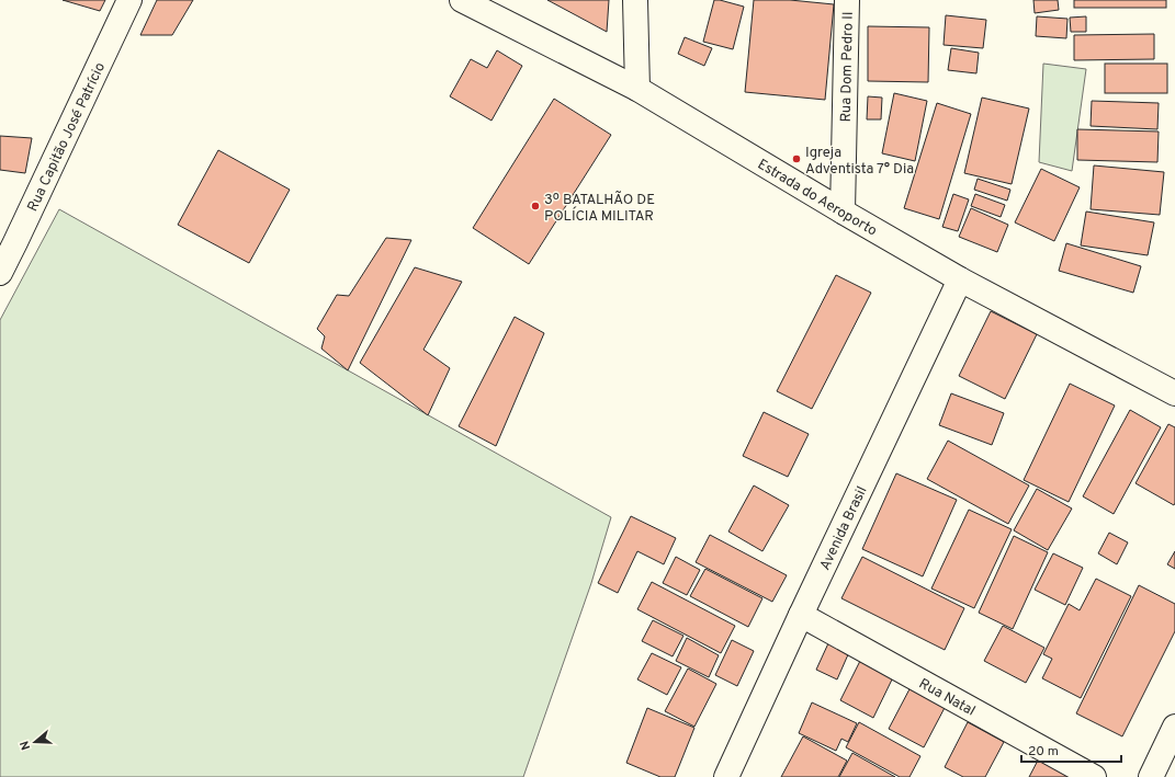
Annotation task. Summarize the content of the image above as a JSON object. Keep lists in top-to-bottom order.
{
  "streets": {
    "street": [
      "Rua Dom Pedro II",
      "Rua Capitão José Patrício",
      "Estrada do Aeroporto",
      "Avenida Brasil",
      "Rua Natal"
    ]
  },
  "crossings": [
    ["Rua Dom Pedro II", "Estrada do Aeroporto"],
    ["Estrada do Aeroporto", "Avenida Brasil"],
    ["Avenida Brasil", "Rua Natal"]
  ],
  "places": ["Igreja Adventista 7° Dia", "3º BATALHÃO DE POLÍCIA MILITAR"],
  "scale_bar": "20 m",
  "north": "left"
}
